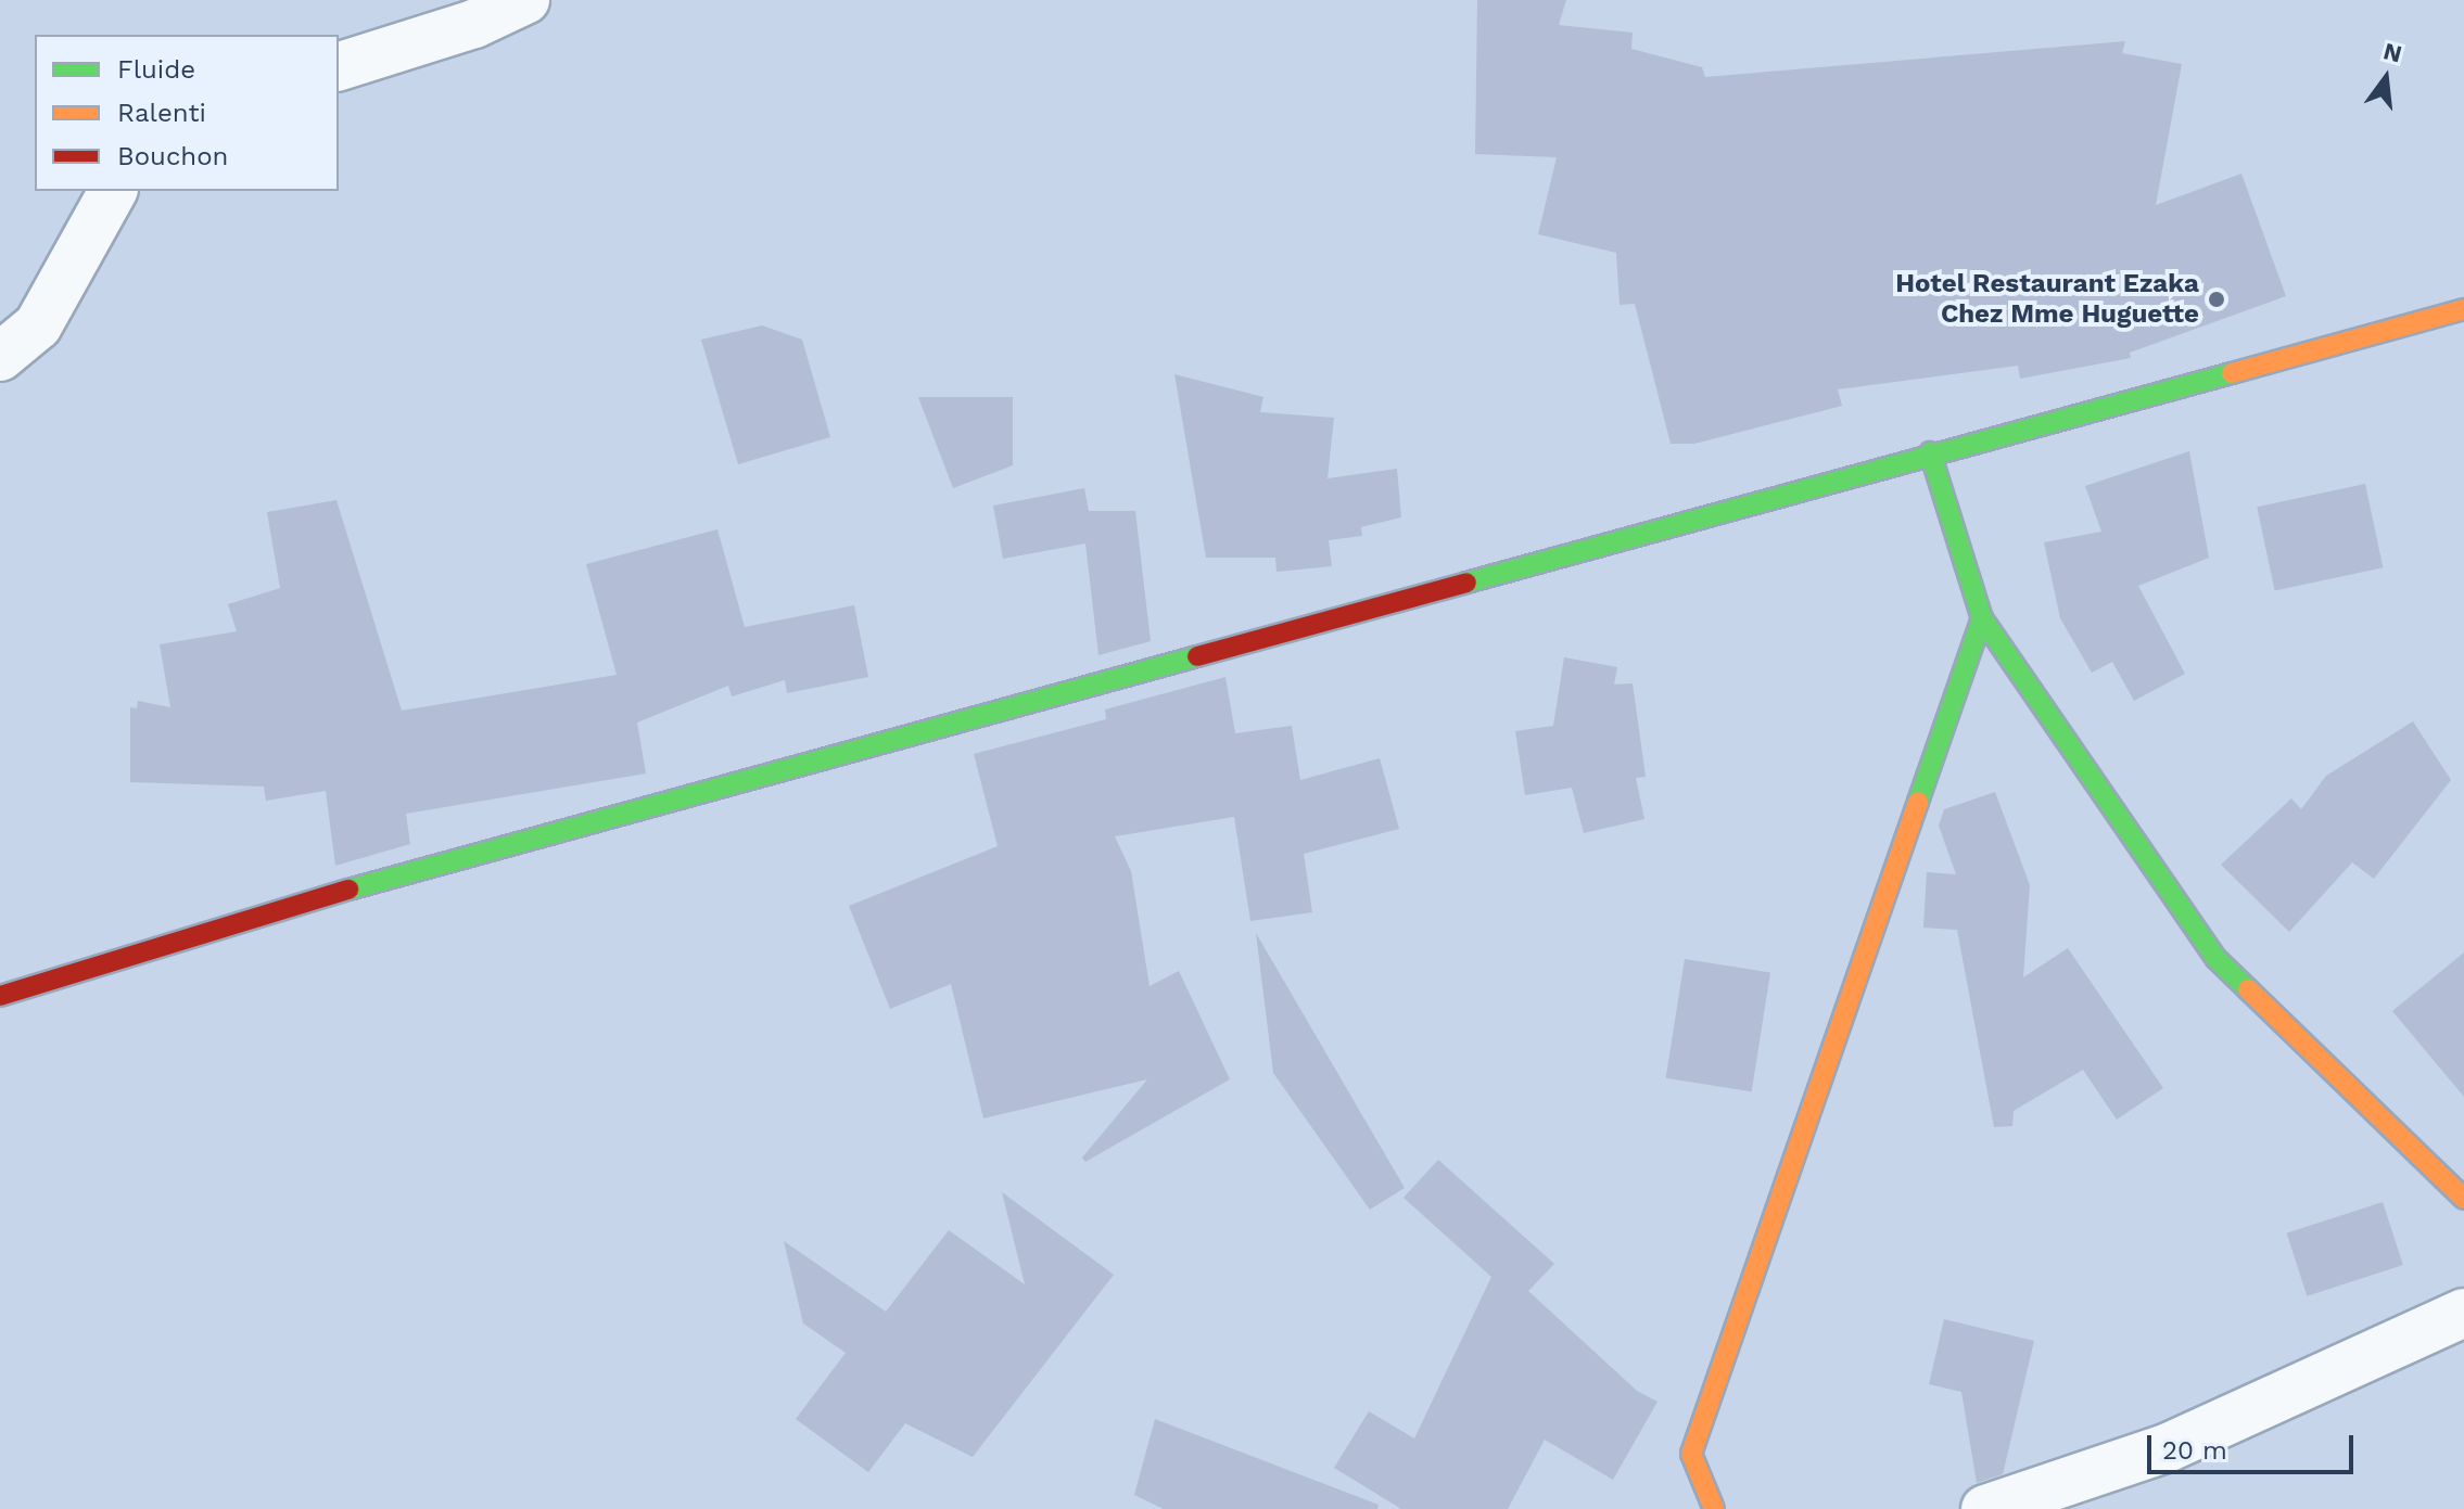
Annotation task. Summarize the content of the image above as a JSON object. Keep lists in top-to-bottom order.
{
  "places": ["Hotel Restaurant Ezaka Chez Mme Huguette"],
  "legend": ["Fluide", "Ralenti", "Bouchon"],
  "scale_bar": "20 m",
  "north": "top"
}
